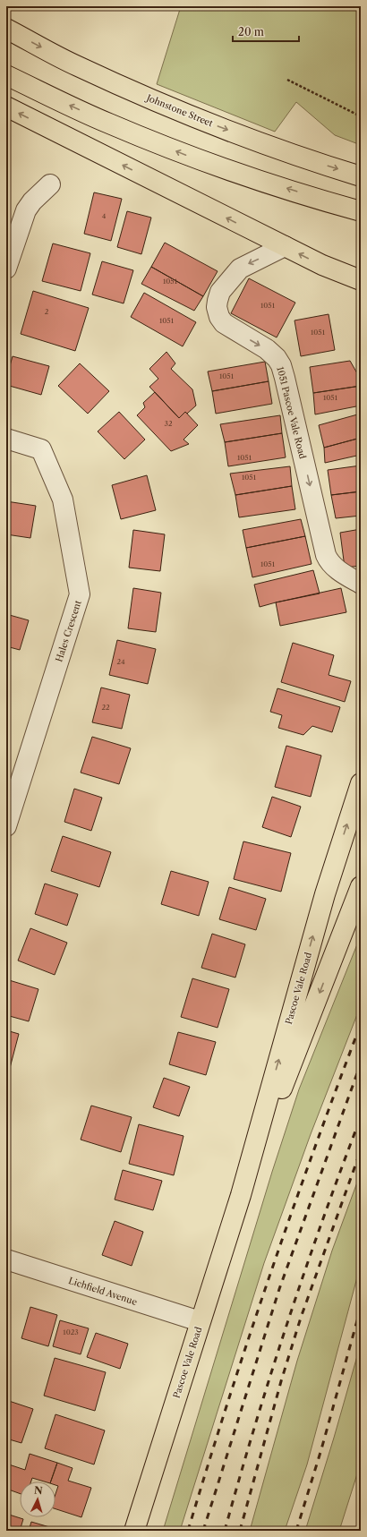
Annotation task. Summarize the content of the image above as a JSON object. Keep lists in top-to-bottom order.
{
  "streets": {
    "main road": ["Johnstone Street", "Pascoe Vale Road"],
    "street": ["1051 Pascoe Vale Road", "Hales Crescent", "Lichfield Avenue"]
  },
  "crossings": [
    ["Pascoe Vale Road", "Lichfield Avenue"]
  ],
  "one_way": ["1051 Pascoe Vale Road"],
  "house_numbers": [
    "4",
    "1051",
    "1051",
    "2",
    "1051",
    "1051",
    "1051",
    "1051",
    "32",
    "1051",
    "1051",
    "1051",
    "24",
    "22",
    "1023"
  ],
  "scale_bar": "20 m",
  "north": "top"
}
